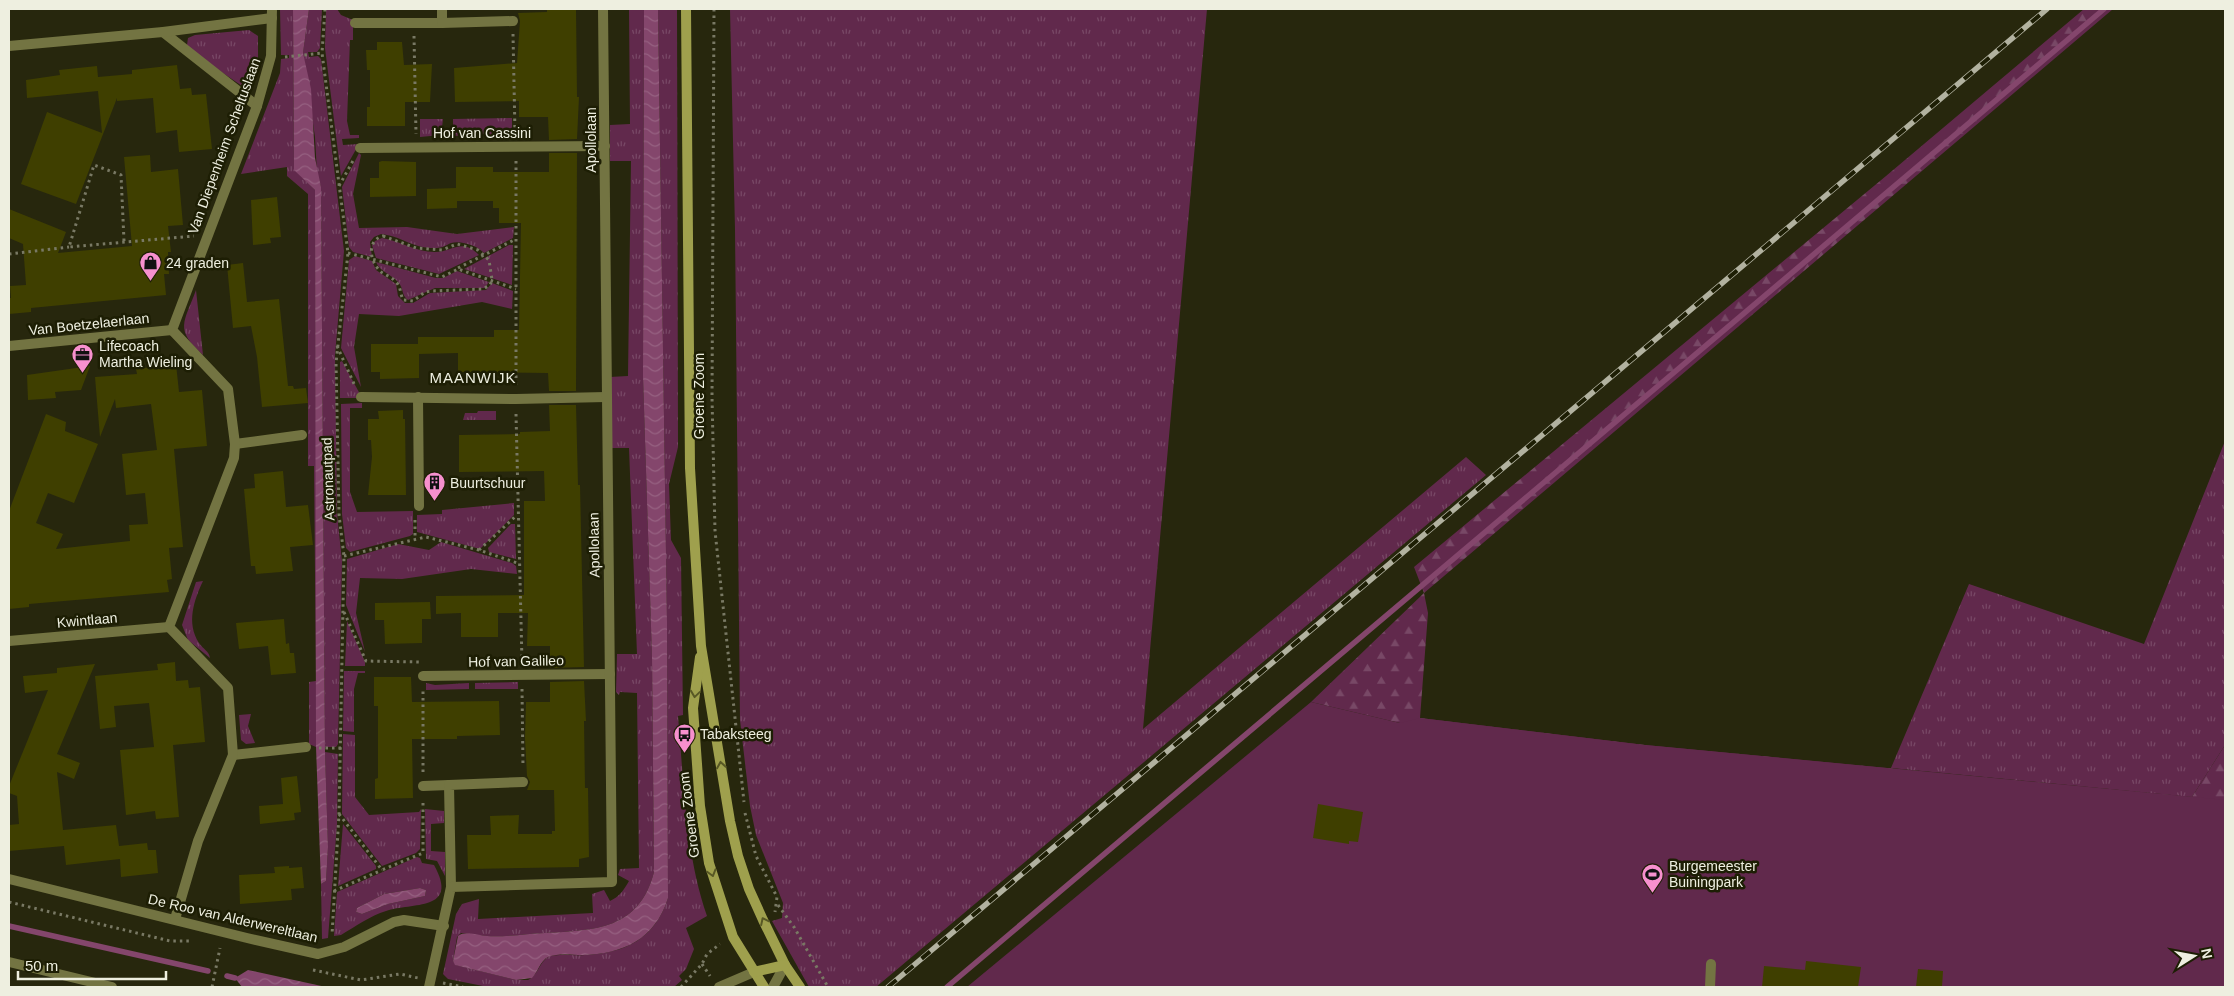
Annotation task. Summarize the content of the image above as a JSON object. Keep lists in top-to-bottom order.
{
  "streets": {
    "main road": ["Groene Zoom"],
    "street": [
      "Hof van Cassini",
      "Apollolaan",
      "Van Diepenheim Scheltuslaan",
      "Van Boetzelaerlaan",
      "Kwintlaan",
      "Hof van Galileo",
      "De Roo van Alderwereltlaan"
    ],
    "path": ["Astronautpad"]
  },
  "crossings": [
    ["Hof van Cassini", "Apollolaan"],
    ["Apollolaan", "Hof van Galileo"],
    ["Van Diepenheim Scheltuslaan", "Van Boetzelaerlaan"],
    ["Astronautpad", "De Roo van Alderwereltlaan"]
  ],
  "districts": ["MAANWIJK"],
  "places": {
    "shop": ["24 graden"],
    "office": ["Lifecoach Martha Wieling"],
    "building": ["Buurtschuur"],
    "bus stop": ["Tabaksteeg"],
    "sports": ["Burgemeester Buiningpark"]
  },
  "scale_bar": "50 m",
  "north": "right"
}
